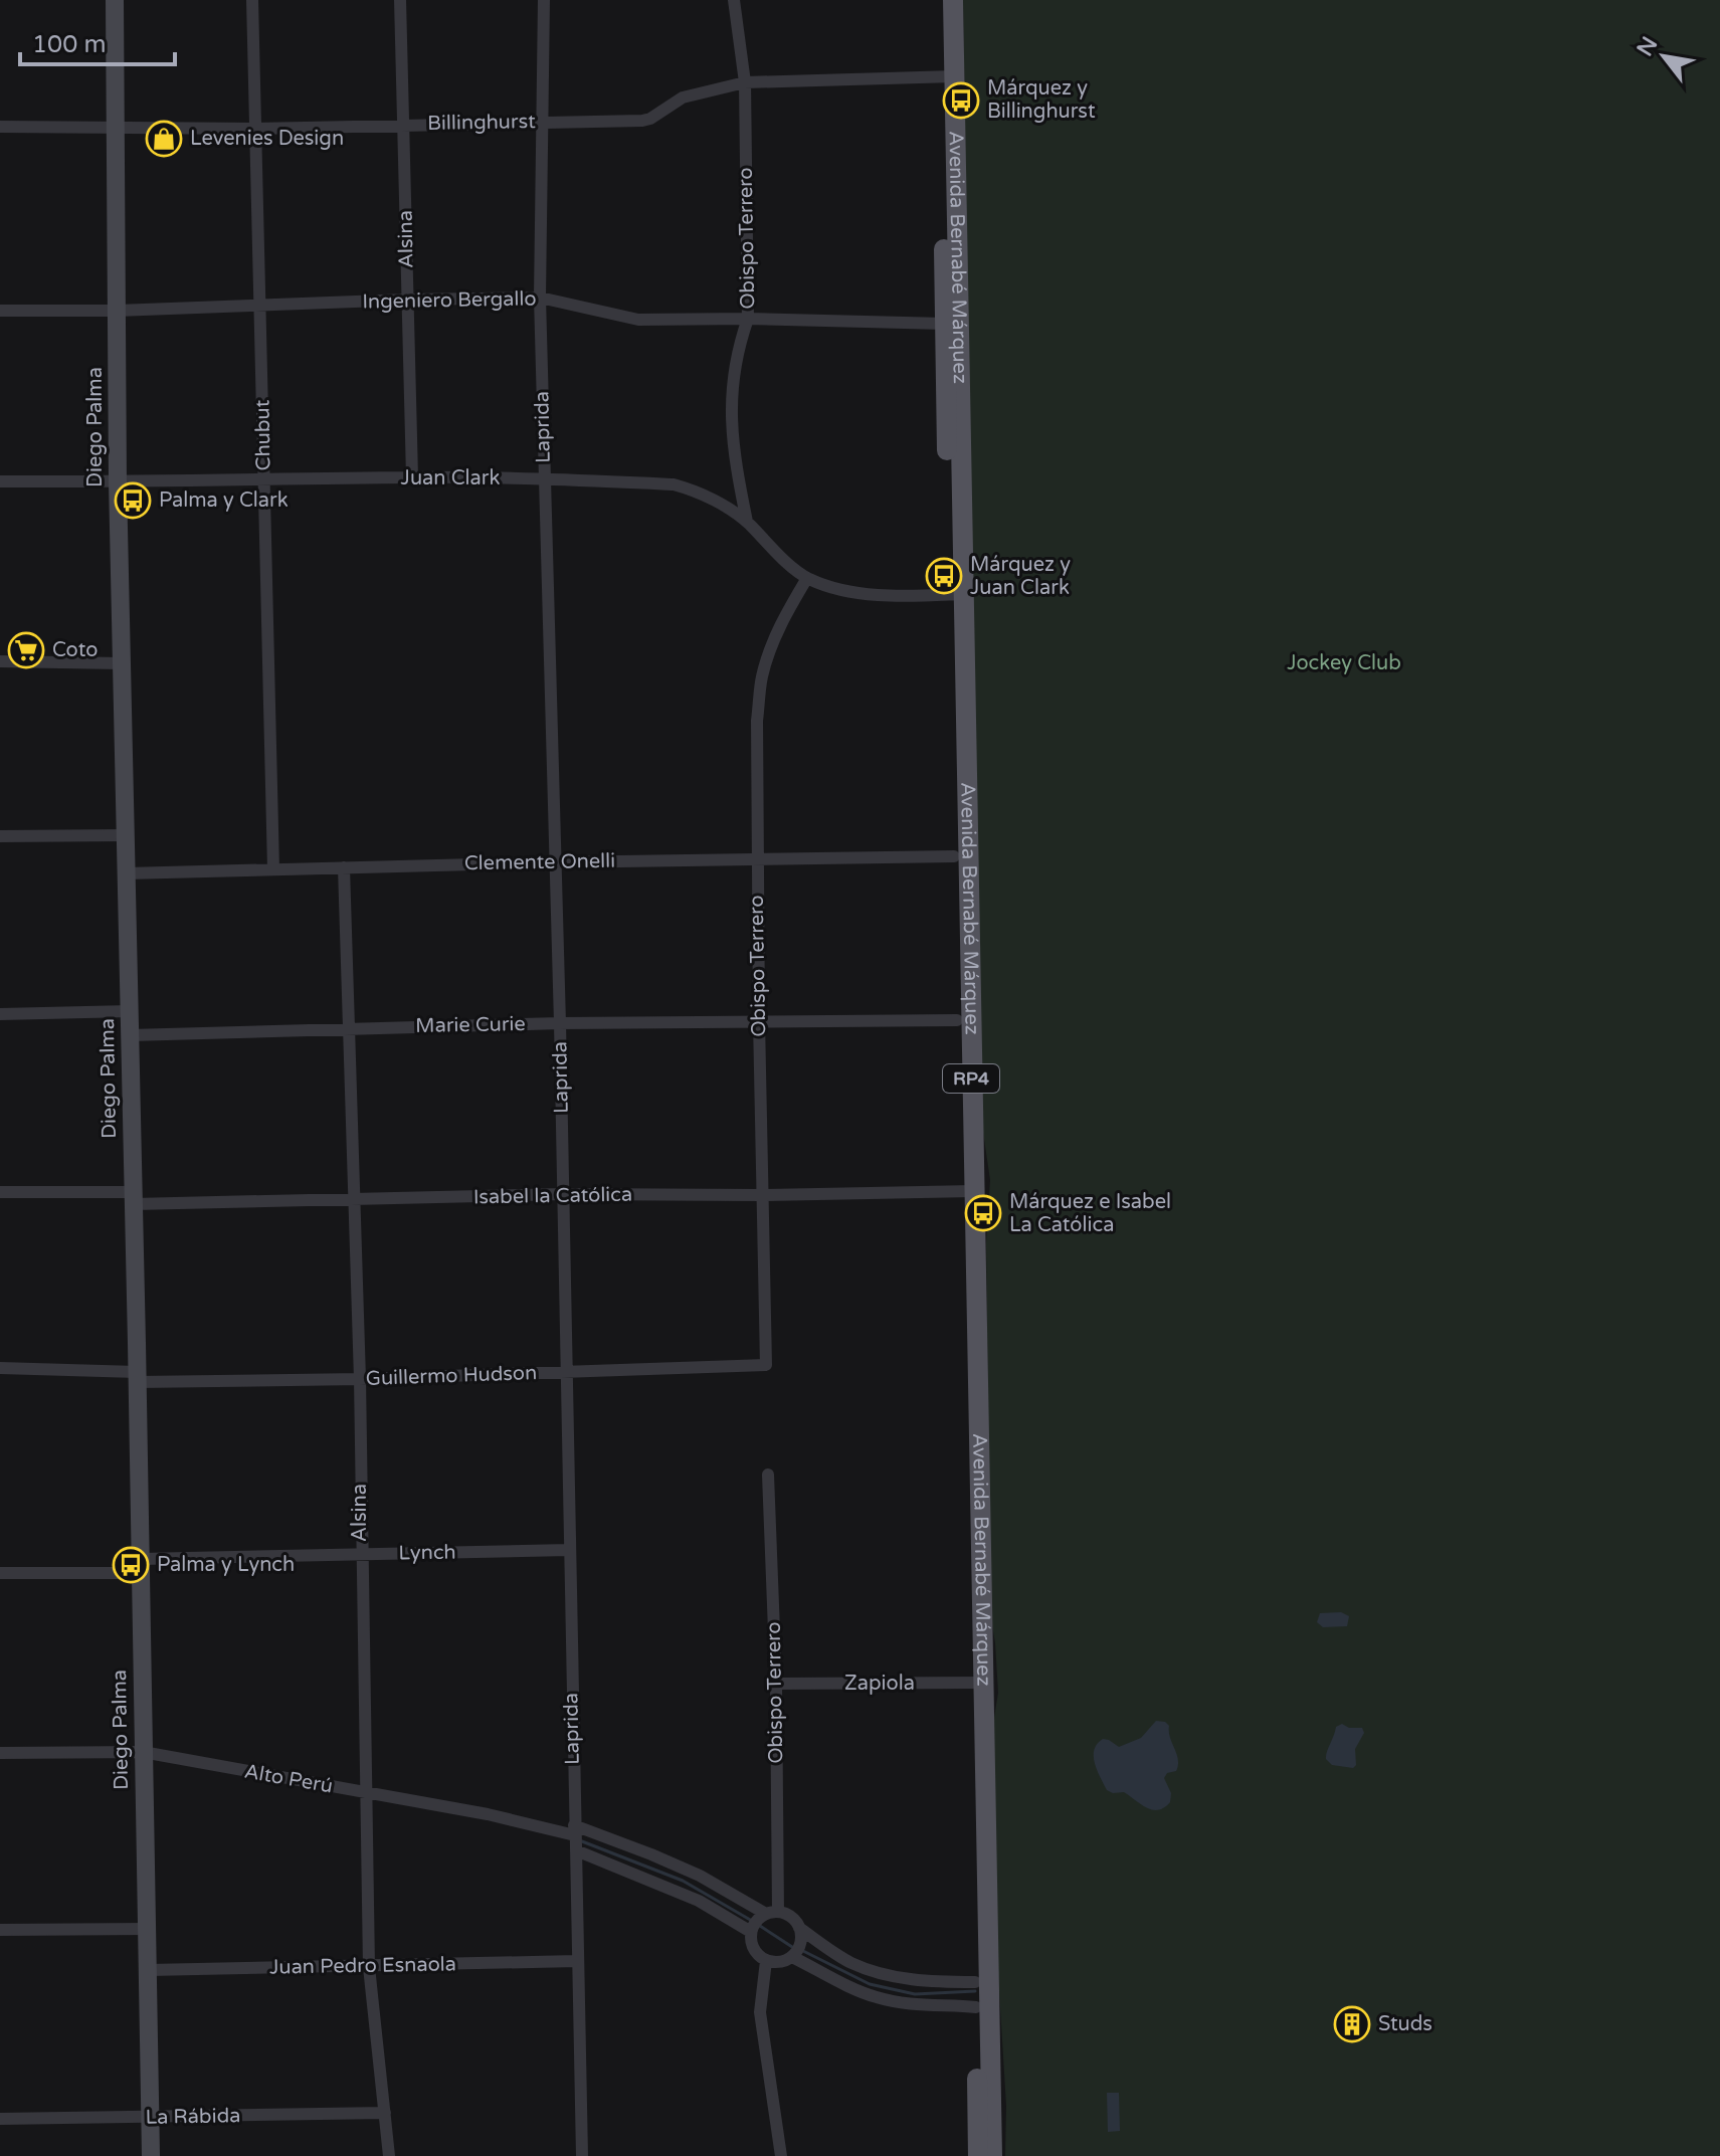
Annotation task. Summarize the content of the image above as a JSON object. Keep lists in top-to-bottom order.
{
  "streets": {
    "main road": ["Avenida Bernabé Márquez", "Diego Palma", "RP4"],
    "street": [
      "Billinghurst",
      "Obispo Terrero",
      "Alsina",
      "Ingeniero Bergallo",
      "Laprida",
      "Chubut",
      "Juan Clark",
      "Clemente Onelli",
      "Marie Curie",
      "Isabel la Católica",
      "Guillermo Hudson",
      "Lynch",
      "Zapiola",
      "Alto Perú",
      "Juan Pedro Esnaola",
      "La Rábida"
    ]
  },
  "crossings": [
    ["Billinghurst", "Obispo Terrero"],
    ["Billinghurst", "Alsina"],
    ["Billinghurst", "Avenida Bernabé Márquez"],
    ["Billinghurst", "Diego Palma"],
    ["Billinghurst", "Laprida"],
    ["Billinghurst", "Chubut"],
    ["Obispo Terrero", "Ingeniero Bergallo"],
    ["Obispo Terrero", "Juan Clark"],
    ["Obispo Terrero", "Clemente Onelli"],
    ["Obispo Terrero", "Marie Curie"],
    ["Obispo Terrero", "Isabel la Católica"],
    ["Obispo Terrero", "Guillermo Hudson"],
    ["Obispo Terrero", "Zapiola"],
    ["Obispo Terrero", "Alto Perú"],
    ["Alsina", "Ingeniero Bergallo"],
    ["Alsina", "Juan Clark"],
    ["Alsina", "Clemente Onelli"],
    ["Alsina", "Marie Curie"],
    ["Alsina", "Isabel la Católica"],
    ["Alsina", "Guillermo Hudson"],
    ["Alsina", "Lynch"],
    ["Alsina", "Alto Perú"],
    ["Alsina", "Juan Pedro Esnaola"],
    ["Alsina", "La Rábida"],
    ["Avenida Bernabé Márquez", "Ingeniero Bergallo"],
    ["Avenida Bernabé Márquez", "Juan Clark"],
    ["Avenida Bernabé Márquez", "Clemente Onelli"],
    ["Avenida Bernabé Márquez", "Marie Curie"],
    ["Avenida Bernabé Márquez", "Isabel la Católica"],
    ["Avenida Bernabé Márquez", "Zapiola"],
    ["Ingeniero Bergallo", "Diego Palma"],
    ["Ingeniero Bergallo", "Laprida"],
    ["Ingeniero Bergallo", "Chubut"],
    ["Diego Palma", "Juan Clark"],
    ["Diego Palma", "Clemente Onelli"],
    ["Diego Palma", "Marie Curie"],
    ["Diego Palma", "Isabel la Católica"],
    ["Diego Palma", "Guillermo Hudson"],
    ["Diego Palma", "Lynch"],
    ["Diego Palma", "Alto Perú"],
    ["Diego Palma", "Juan Pedro Esnaola"],
    ["Diego Palma", "La Rábida"],
    ["Laprida", "Juan Clark"],
    ["Laprida", "Clemente Onelli"],
    ["Laprida", "Marie Curie"],
    ["Laprida", "Isabel la Católica"],
    ["Laprida", "Guillermo Hudson"],
    ["Laprida", "Lynch"],
    ["Laprida", "Alto Perú"],
    ["Laprida", "Juan Pedro Esnaola"],
    ["Chubut", "Juan Clark"],
    ["Chubut", "Clemente Onelli"]
  ],
  "parks": ["Jockey Club"],
  "places": {
    "bus stop": [
      "Márquez y Billinghurst",
      "Palma y Clark",
      "Márquez y Juan Clark",
      "Márquez e Isabel La Católica",
      "Palma y Lynch"
    ],
    "shop": ["Levenies Design"],
    "supermarket": ["Coto"],
    "building": ["Studs"]
  },
  "scale_bar": "100 m",
  "north": "top left"
}
